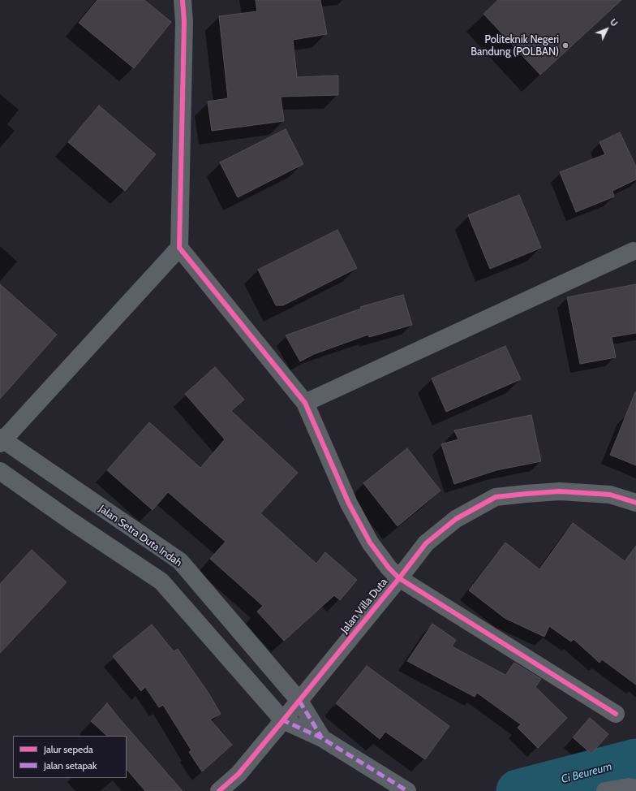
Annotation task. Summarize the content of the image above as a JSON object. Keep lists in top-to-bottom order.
{
  "streets": {
    "street": ["Jalan Setra Duta Indah", "Jalan Villa Duta"]
  },
  "crossings": [
    ["Jalan Setra Duta Indah", "Jalan Villa Duta"]
  ],
  "water": ["Ci Beureum"],
  "places": ["Politeknik Negeri Bandung (POLBAN)"],
  "legend": ["Jalur sepeda", "Jalan setapak"],
  "north": "top right"
}
